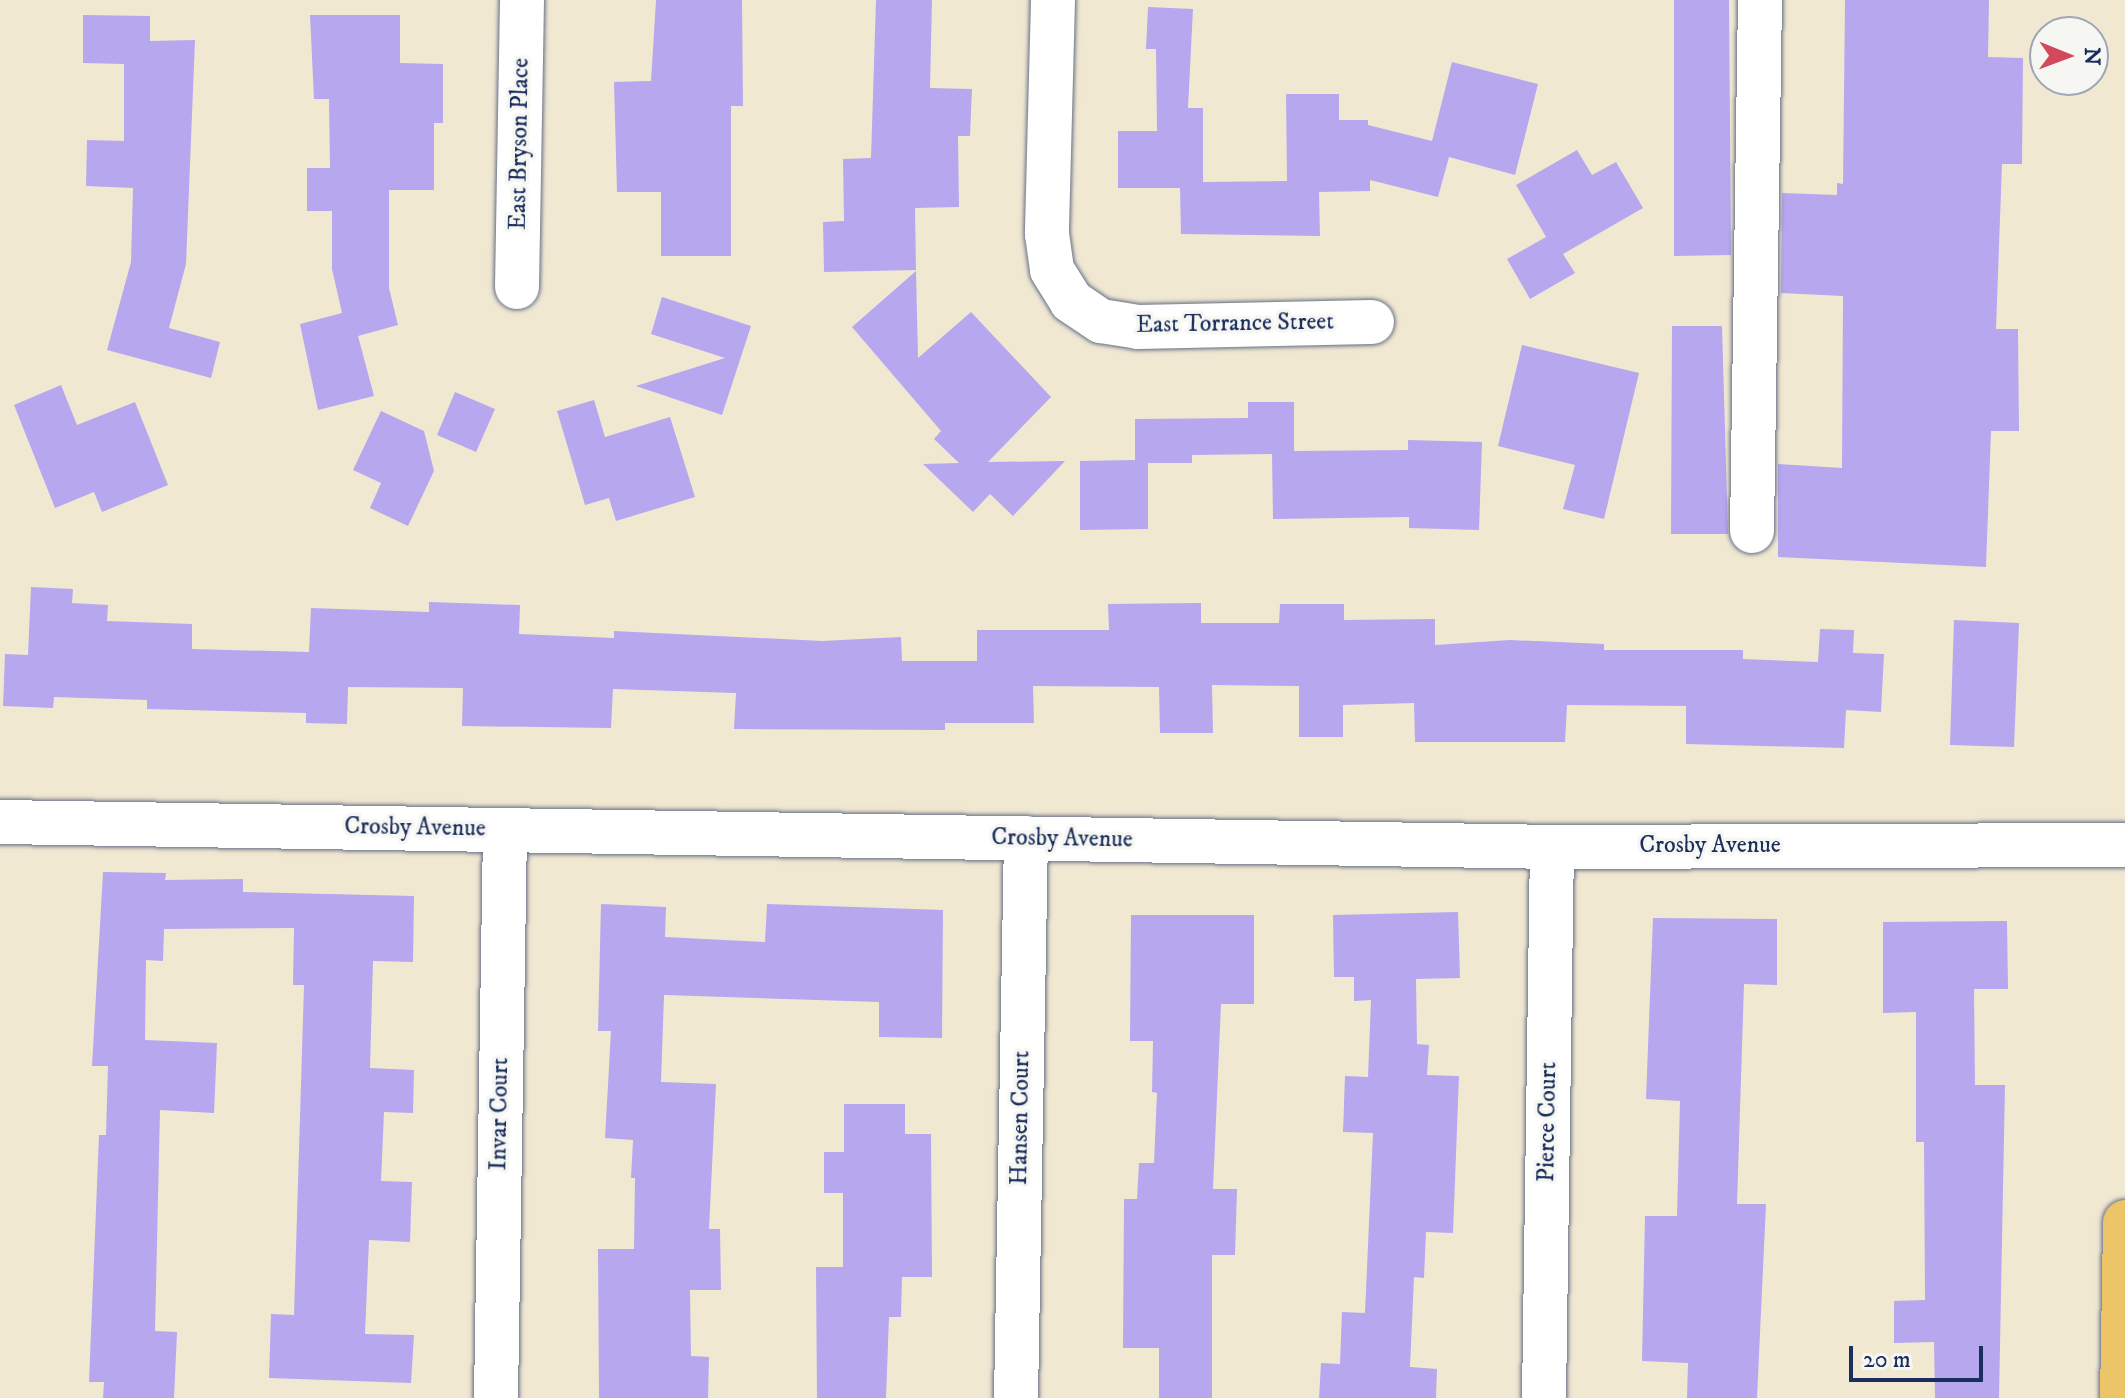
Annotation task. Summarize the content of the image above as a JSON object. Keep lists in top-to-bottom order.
{
  "streets": {
    "street": [
      "East Bryson Place",
      "East Torrance Street",
      "Crosby Avenue",
      "Invar Court",
      "Hansen Court",
      "Pierce Court"
    ]
  },
  "crossings": [
    ["Crosby Avenue", "Invar Court"],
    ["Crosby Avenue", "Hansen Court"],
    ["Crosby Avenue", "Pierce Court"]
  ],
  "scale_bar": "20 m",
  "north": "right"
}
